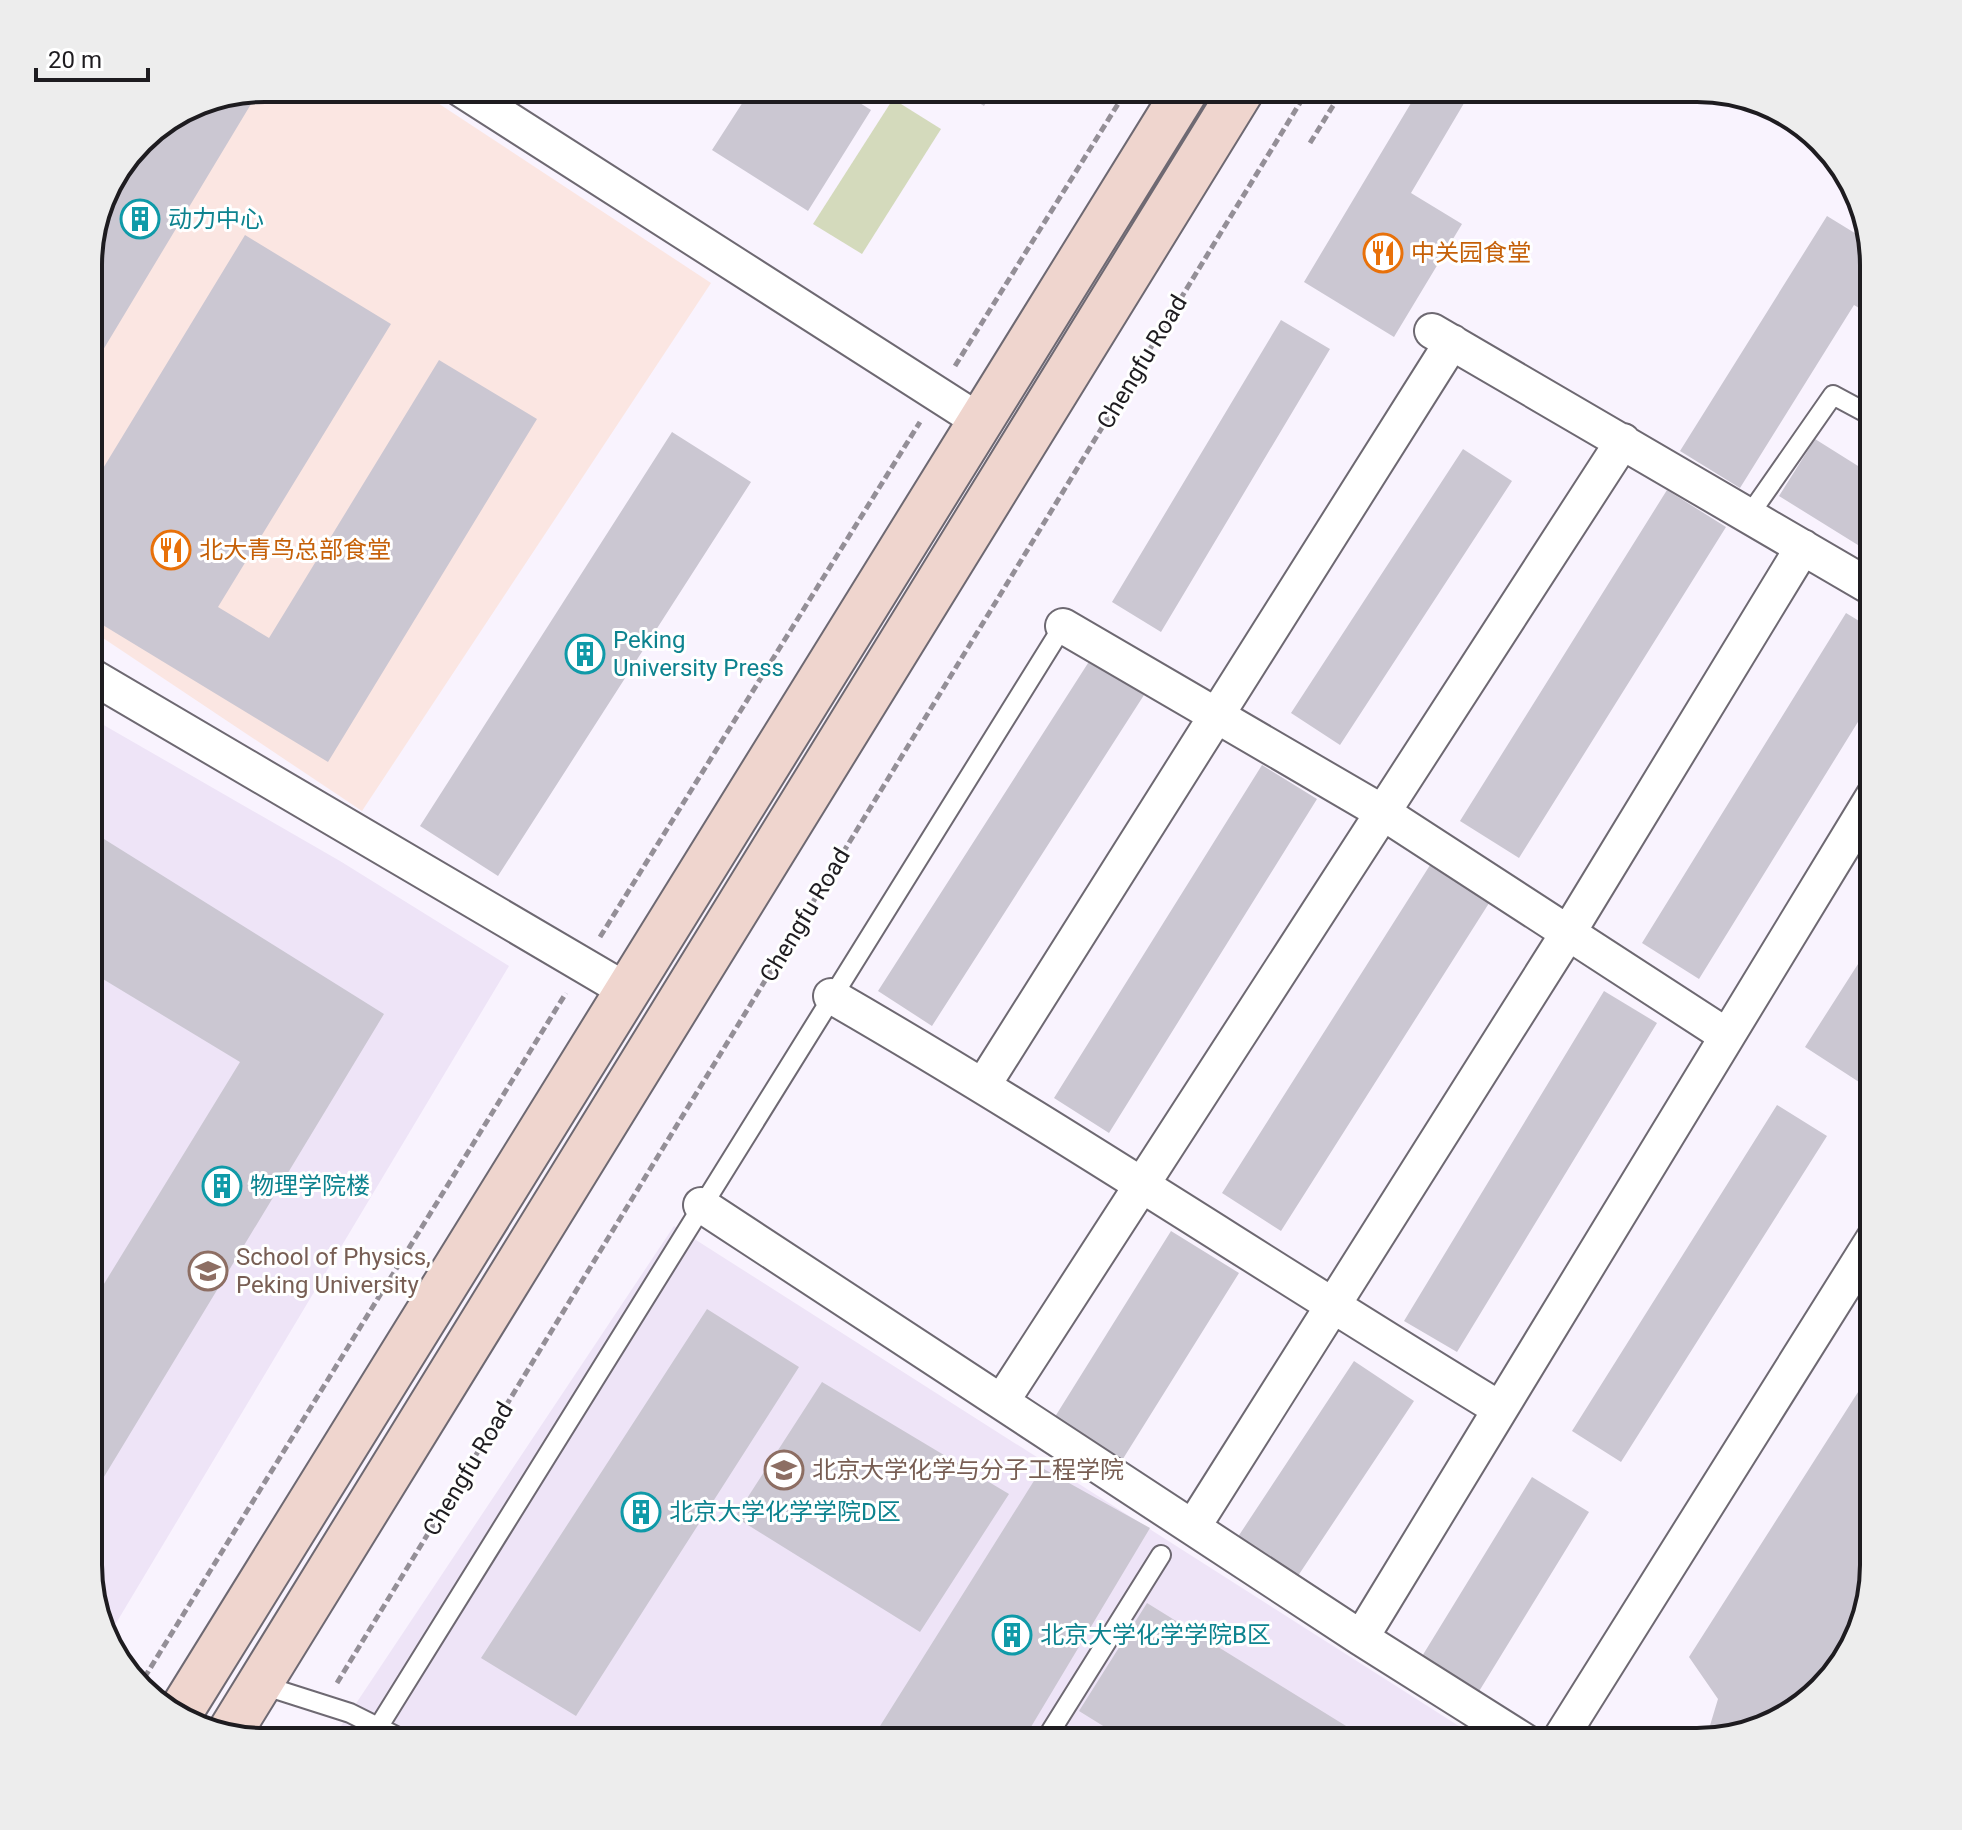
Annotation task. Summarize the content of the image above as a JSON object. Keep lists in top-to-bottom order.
{
  "streets": {
    "path": ["Chengfu Road"]
  },
  "places": {
    "building": [
      "动力中心",
      "Peking University Press",
      "物理学院楼",
      "北京大学化学学院D区",
      "北京大学化学学院B区"
    ],
    "restaurant": ["中关园食堂", "北大青鸟总部食堂"],
    "school or university": ["School of Physics, Peking University", "北京大学化学与分子工程学院"]
  },
  "scale_bar": "20 m"
}
